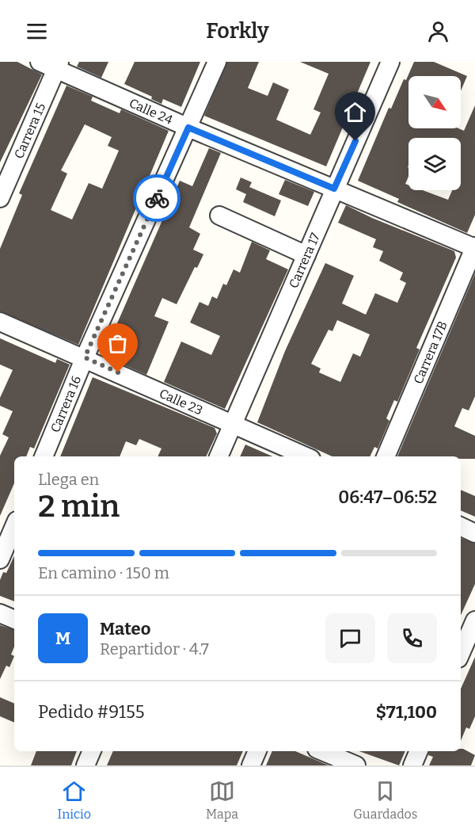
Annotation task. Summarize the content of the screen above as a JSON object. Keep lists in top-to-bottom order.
{
  "streets": {
    "street": [
      "Calle 24",
      "Carrera 15",
      "Carrera 17",
      "Carrera 17B",
      "Calle 23",
      "Carrera 16"
    ]
  },
  "crossings": [
    ["Calle 24", "Carrera 15"],
    ["Calle 24", "Carrera 17"],
    ["Calle 24", "Carrera 17B"],
    ["Calle 24", "Carrera 16"],
    ["Carrera 17", "Calle 23"],
    ["Calle 23", "Carrera 16"]
  ],
  "north": "bottom right",
  "page": {
    "header": "Forkly",
    "heading": ["2 min", "Llega en", "06:47–06:52"],
    "panel": [
      "Mateo",
      "Repartidor · 4.7",
      "Pedido #9155",
      "$71,100"
    ],
    "bar": "En camino · 150 m",
    "round": "M",
    "tabs": ["Inicio", "Mapa", "Guardados"]
  }
}
